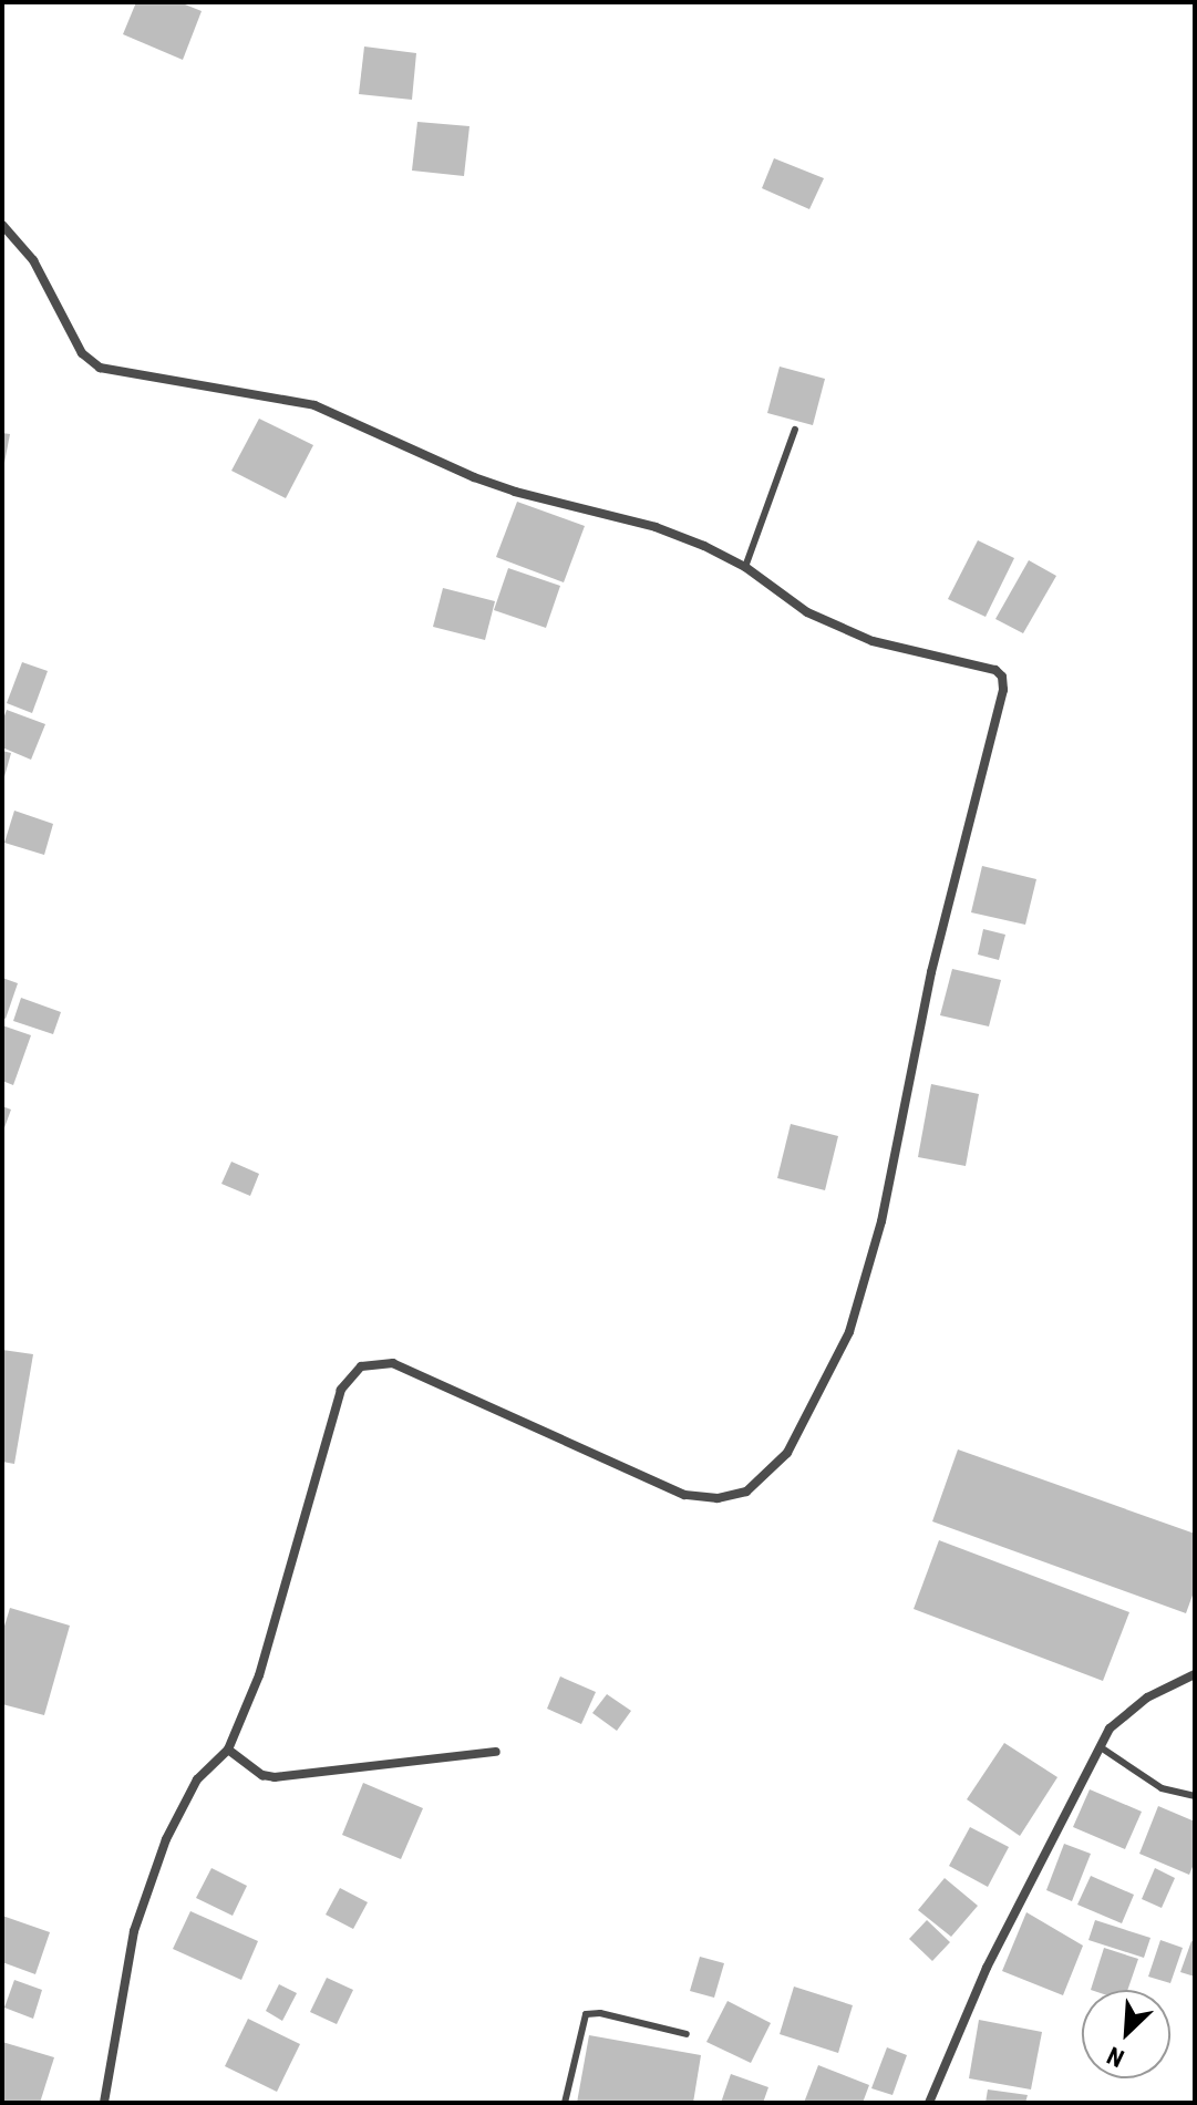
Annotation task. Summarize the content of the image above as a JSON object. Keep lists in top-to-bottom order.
{
  "north": "bottom left"
}
